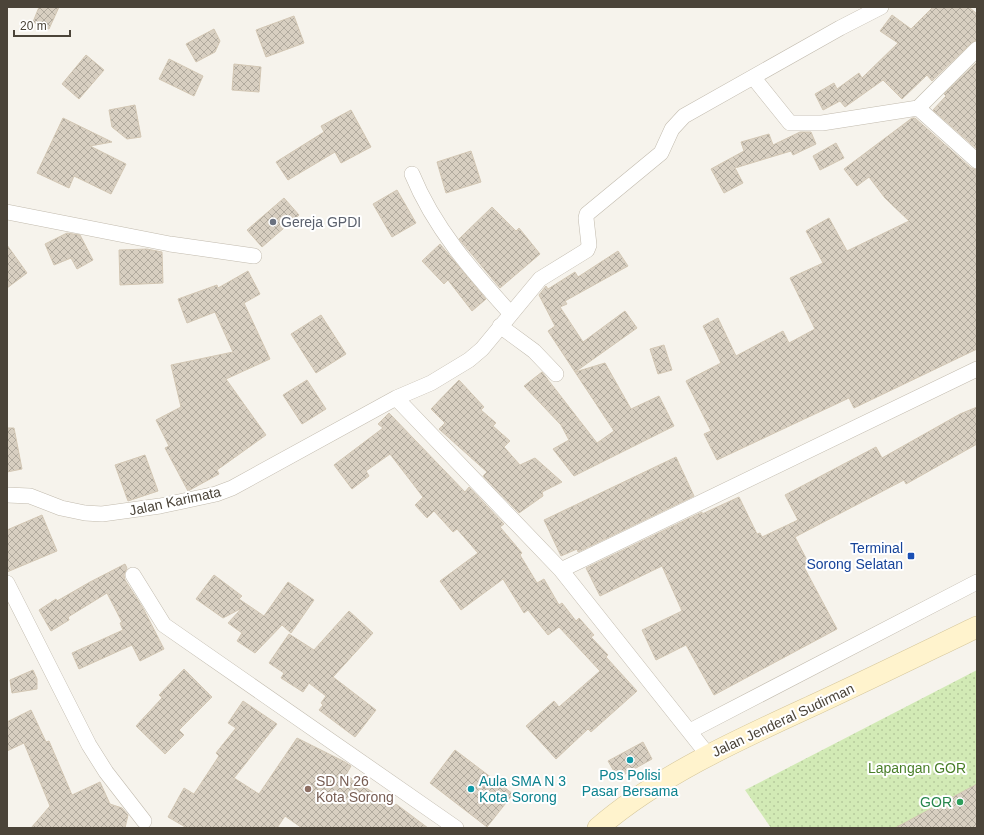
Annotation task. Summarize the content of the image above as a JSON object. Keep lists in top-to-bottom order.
{
  "streets": {
    "main road": ["Jalan Jenderal Sudirman"],
    "street": ["Jalan Karimata"]
  },
  "parks": ["Lapangan GOR"],
  "places": {
    "other": [
      "Gereja GPDI",
      "Pos Polisi Pasar Bersama",
      "SD N 26 Kota Sorong",
      "Aula SMA N 3 Kota Sorong",
      "GOR"
    ],
    "transit": ["Terminal Sorong Selatan"]
  },
  "scale_bar": "20 m"
}
